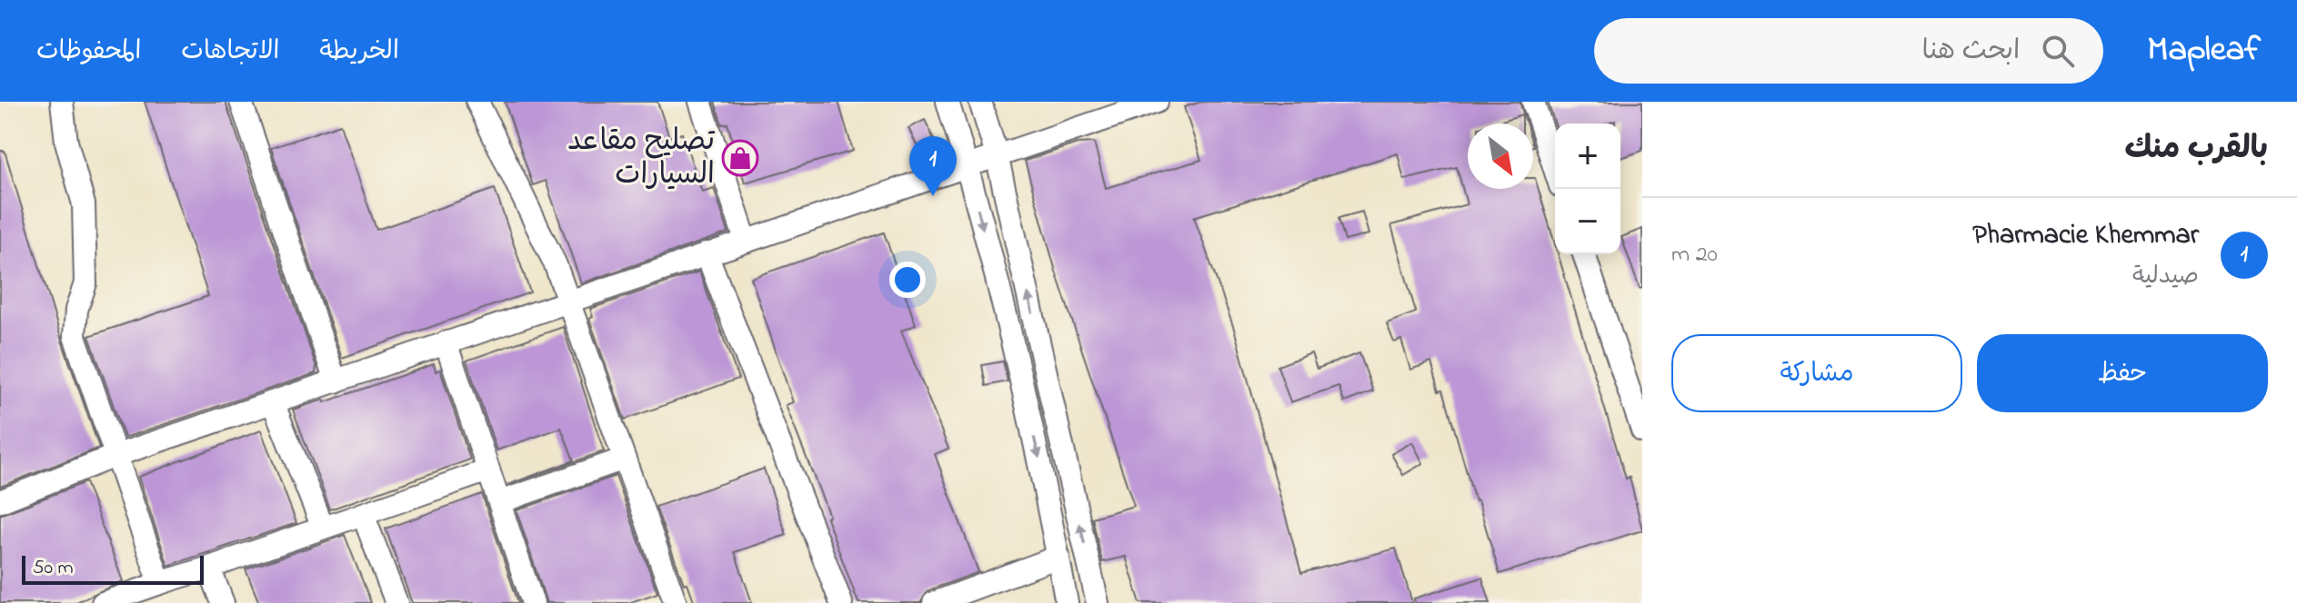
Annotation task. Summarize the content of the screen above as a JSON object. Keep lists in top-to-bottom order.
{
  "places": {
    "shop": ["تصليح مقاعد السيارات"]
  },
  "scale_bar": "50 m",
  "north": "bottom right",
  "page": {
    "header": "Mapleaf",
    "search": "ابحث هنا",
    "nav": ["الخريطة", "الاتجاهات", "المحفوظات"],
    "heading": "بالقرب منك",
    "map_buttons": ["+", "−"],
    "pins": "1",
    "list": [
      {
        "mark": "1",
        "name": "Pharmacie Khemmar",
        "note": "صيدلية",
        "value": "20 m"
      }
    ],
    "buttons": ["حفظ", "مشاركة"],
    "scale": "50 m"
  }
}
